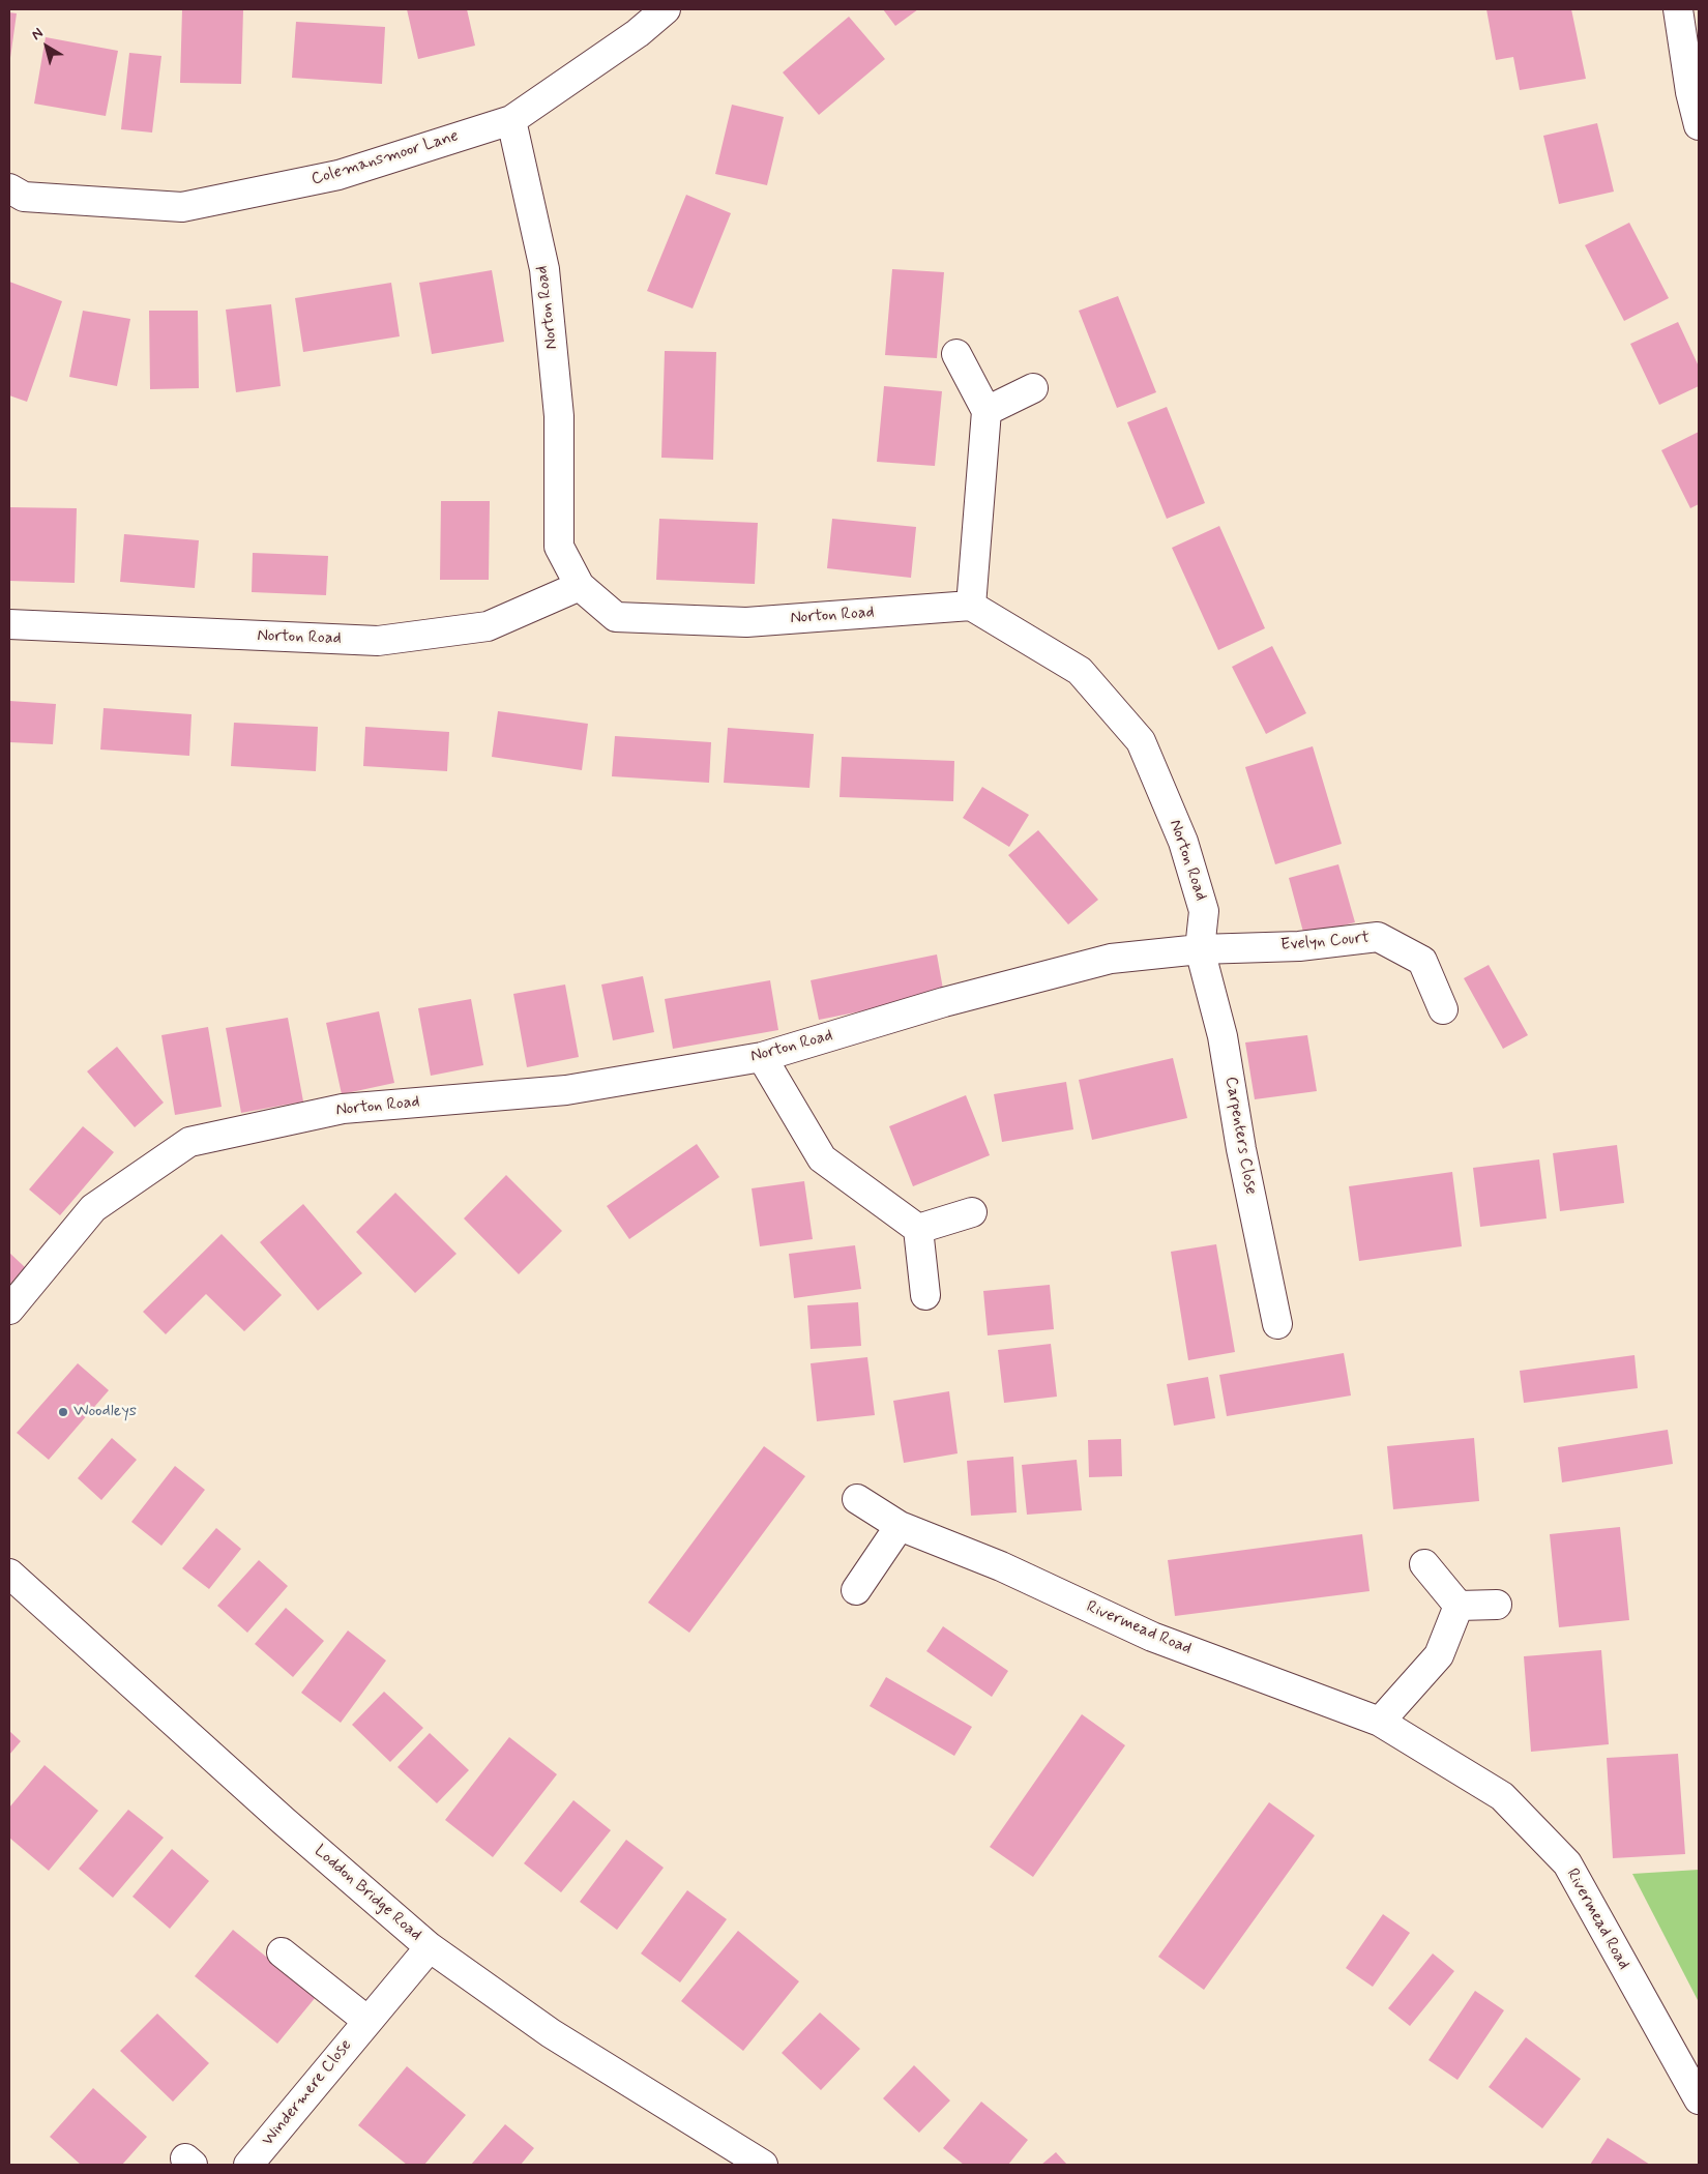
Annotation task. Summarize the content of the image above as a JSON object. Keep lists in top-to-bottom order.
{
  "streets": {
    "street": [
      "Colemansmoor Lane",
      "Norton Road",
      "Evelyn Court",
      "Carpenters Close",
      "Rivermead Road",
      "Loddon Bridge Road",
      "Windermere Close"
    ]
  },
  "crossings": [
    ["Colemansmoor Lane", "Norton Road"],
    ["Norton Road", "Evelyn Court"],
    ["Norton Road", "Carpenters Close"],
    ["Evelyn Court", "Carpenters Close"],
    ["Loddon Bridge Road", "Windermere Close"]
  ],
  "places": ["Woodleys"],
  "north": "top left"
}
